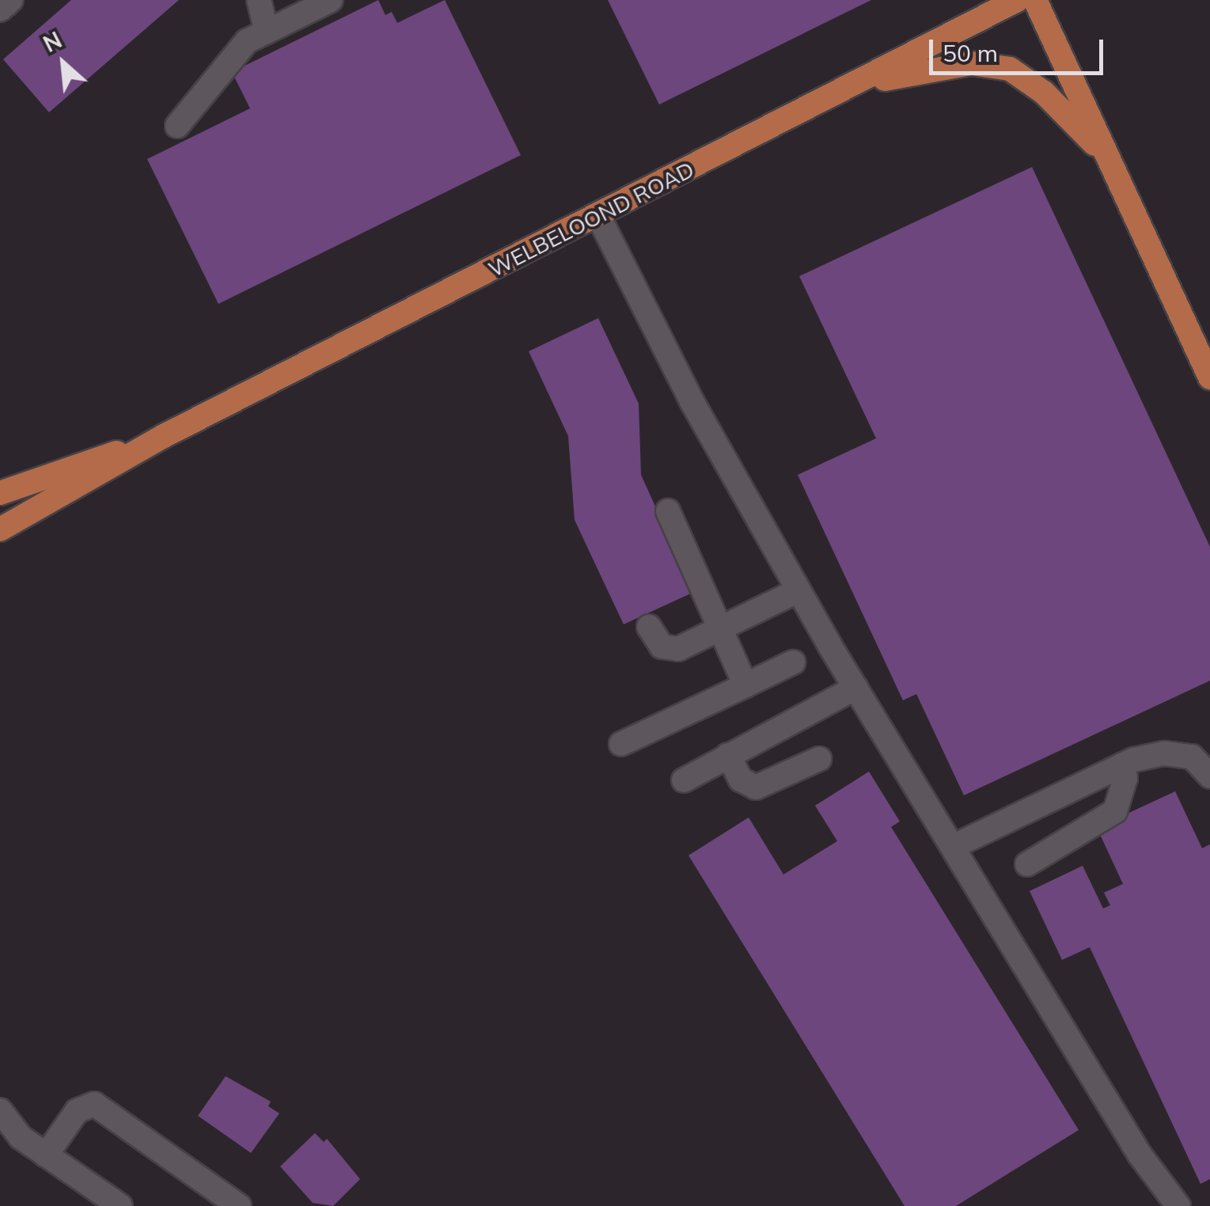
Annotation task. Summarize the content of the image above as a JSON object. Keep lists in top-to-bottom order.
{
  "streets": {
    "main road": ["WELBELOOND ROAD"]
  },
  "scale_bar": "50 m",
  "north": "top left"
}
